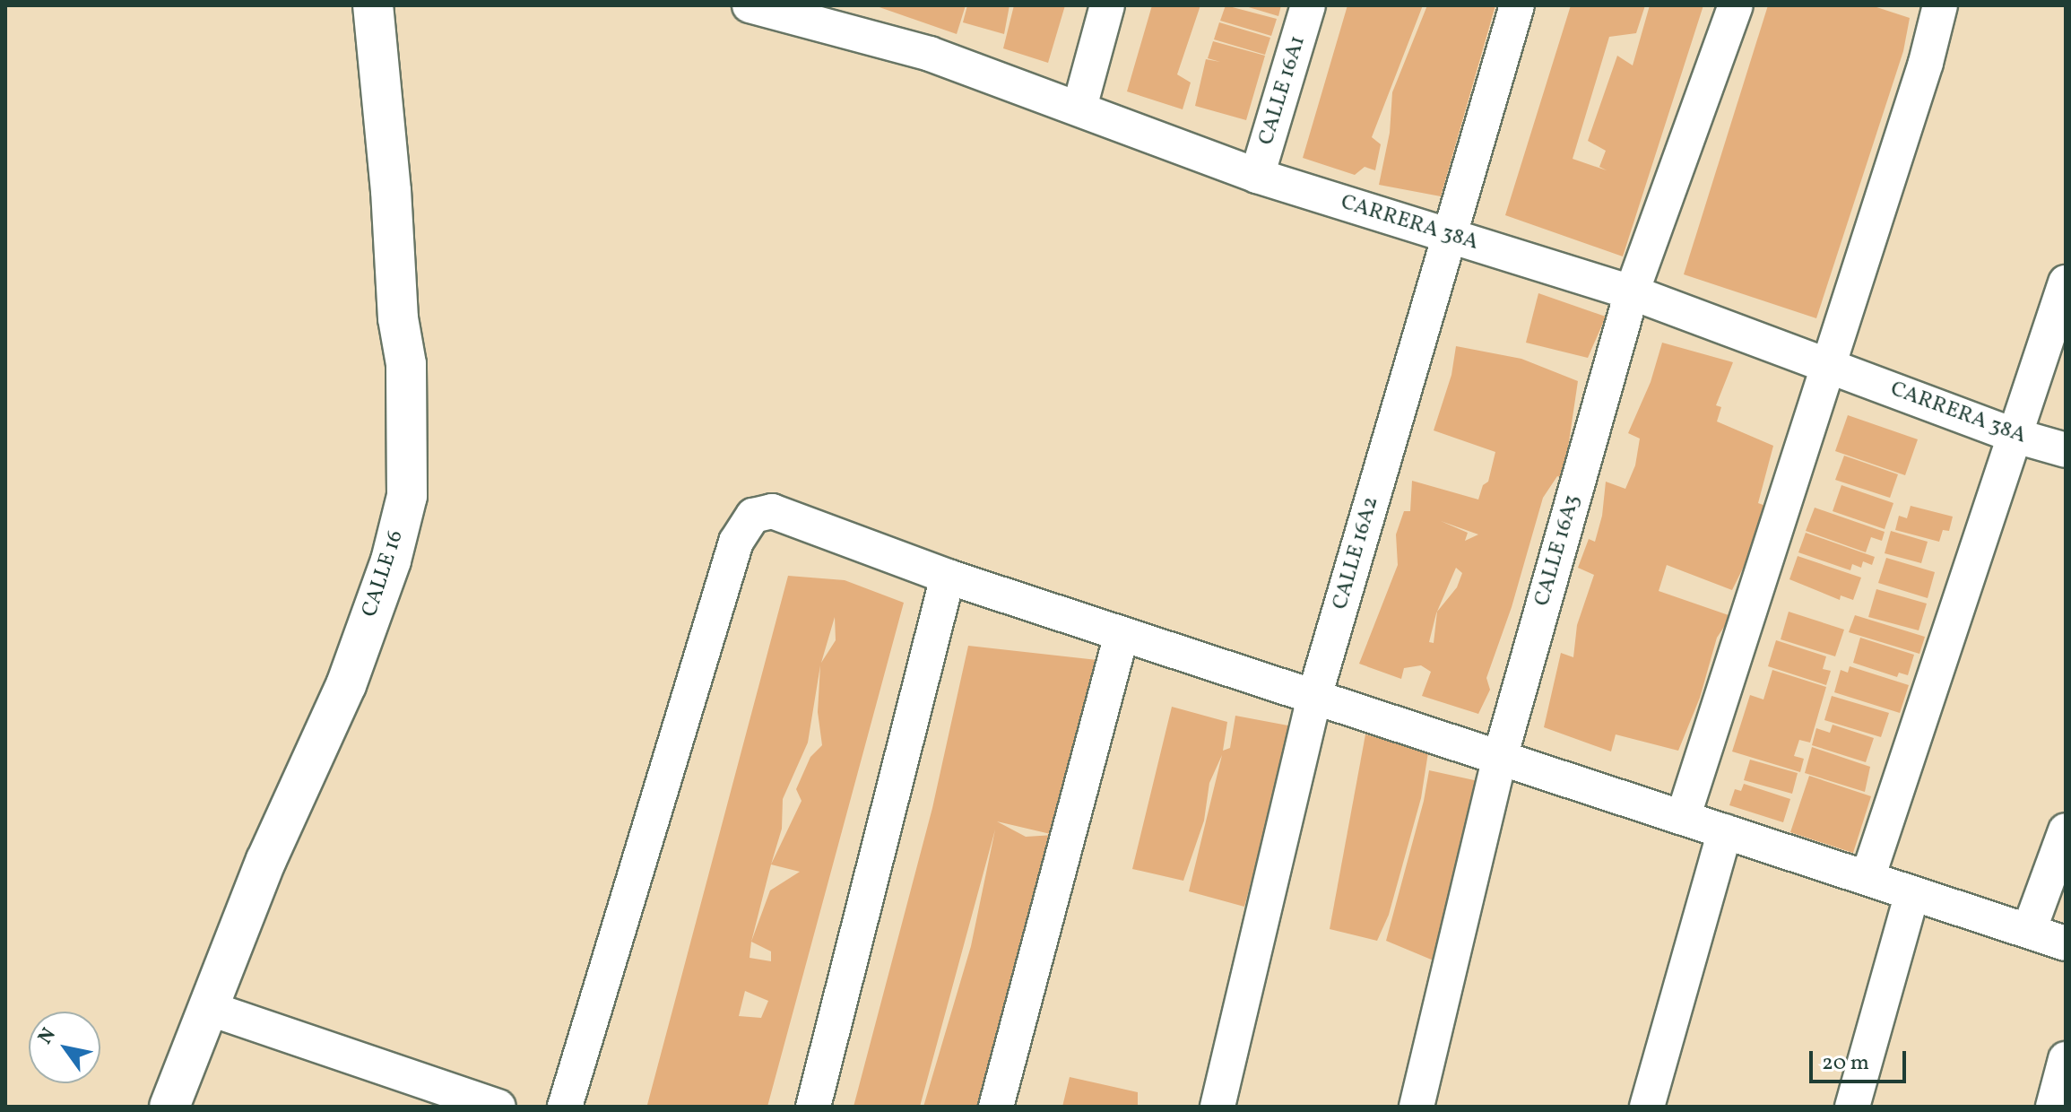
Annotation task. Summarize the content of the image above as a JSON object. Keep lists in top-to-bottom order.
{
  "streets": {
    "main road": ["CALLE 16"],
    "street": [
      "CALLE 16A1",
      "CARRERA 38A",
      "CALLE 16A3",
      "CALLE 16A2"
    ]
  },
  "crossings": [
    ["CALLE 16A1", "CARRERA 38A"],
    ["CARRERA 38A", "CALLE 16A3"],
    ["CARRERA 38A", "CALLE 16A2"]
  ],
  "scale_bar": "20 m",
  "north": "top left"
}
